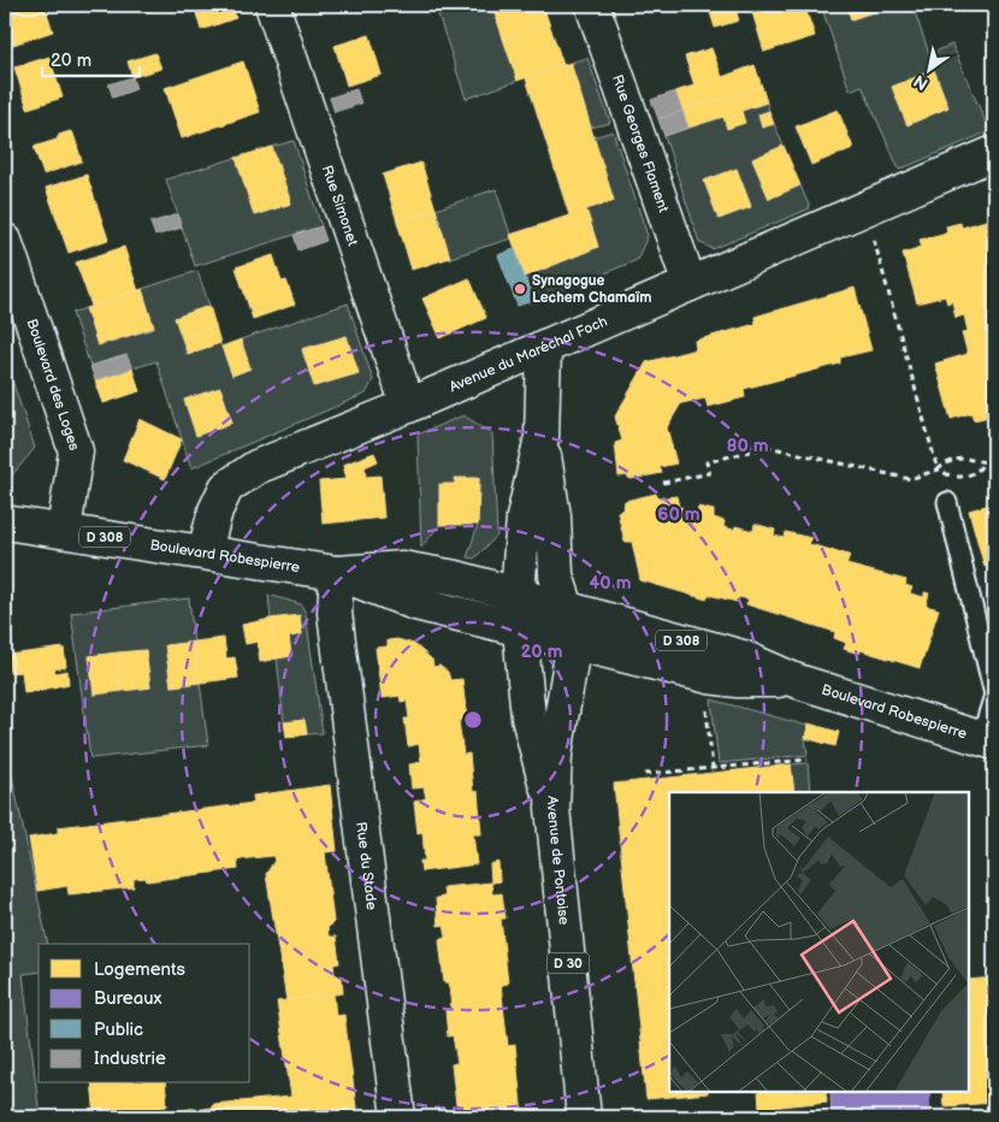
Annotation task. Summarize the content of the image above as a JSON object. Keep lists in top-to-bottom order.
{
  "streets": {
    "street": [
      "Rue Georges Flament",
      "Rue Simonet",
      "Avenue du Maréchal Foch",
      "Boulevard des Loges",
      "D 308",
      "Boulevard Robespierre",
      "Avenue de Pontoise",
      "Rue du Stade",
      "D 30"
    ]
  },
  "crossings": [
    ["Rue Georges Flament", "Avenue du Maréchal Foch"],
    ["Rue Simonet", "Avenue du Maréchal Foch"],
    ["Avenue du Maréchal Foch", "Boulevard Robespierre"],
    ["Boulevard des Loges", "Boulevard Robespierre"],
    ["Boulevard Robespierre", "Avenue de Pontoise"],
    ["Boulevard Robespierre", "Rue du Stade"]
  ],
  "places": ["Synagogue Lechem Chamaïm"],
  "legend": [
    "Logements",
    "Bureaux",
    "Public",
    "Industrie"
  ],
  "scale_bar": "20 m",
  "north": "bottom left",
  "rings": [
    "80 m",
    "60 m",
    "40 m",
    "20 m"
  ]
}
